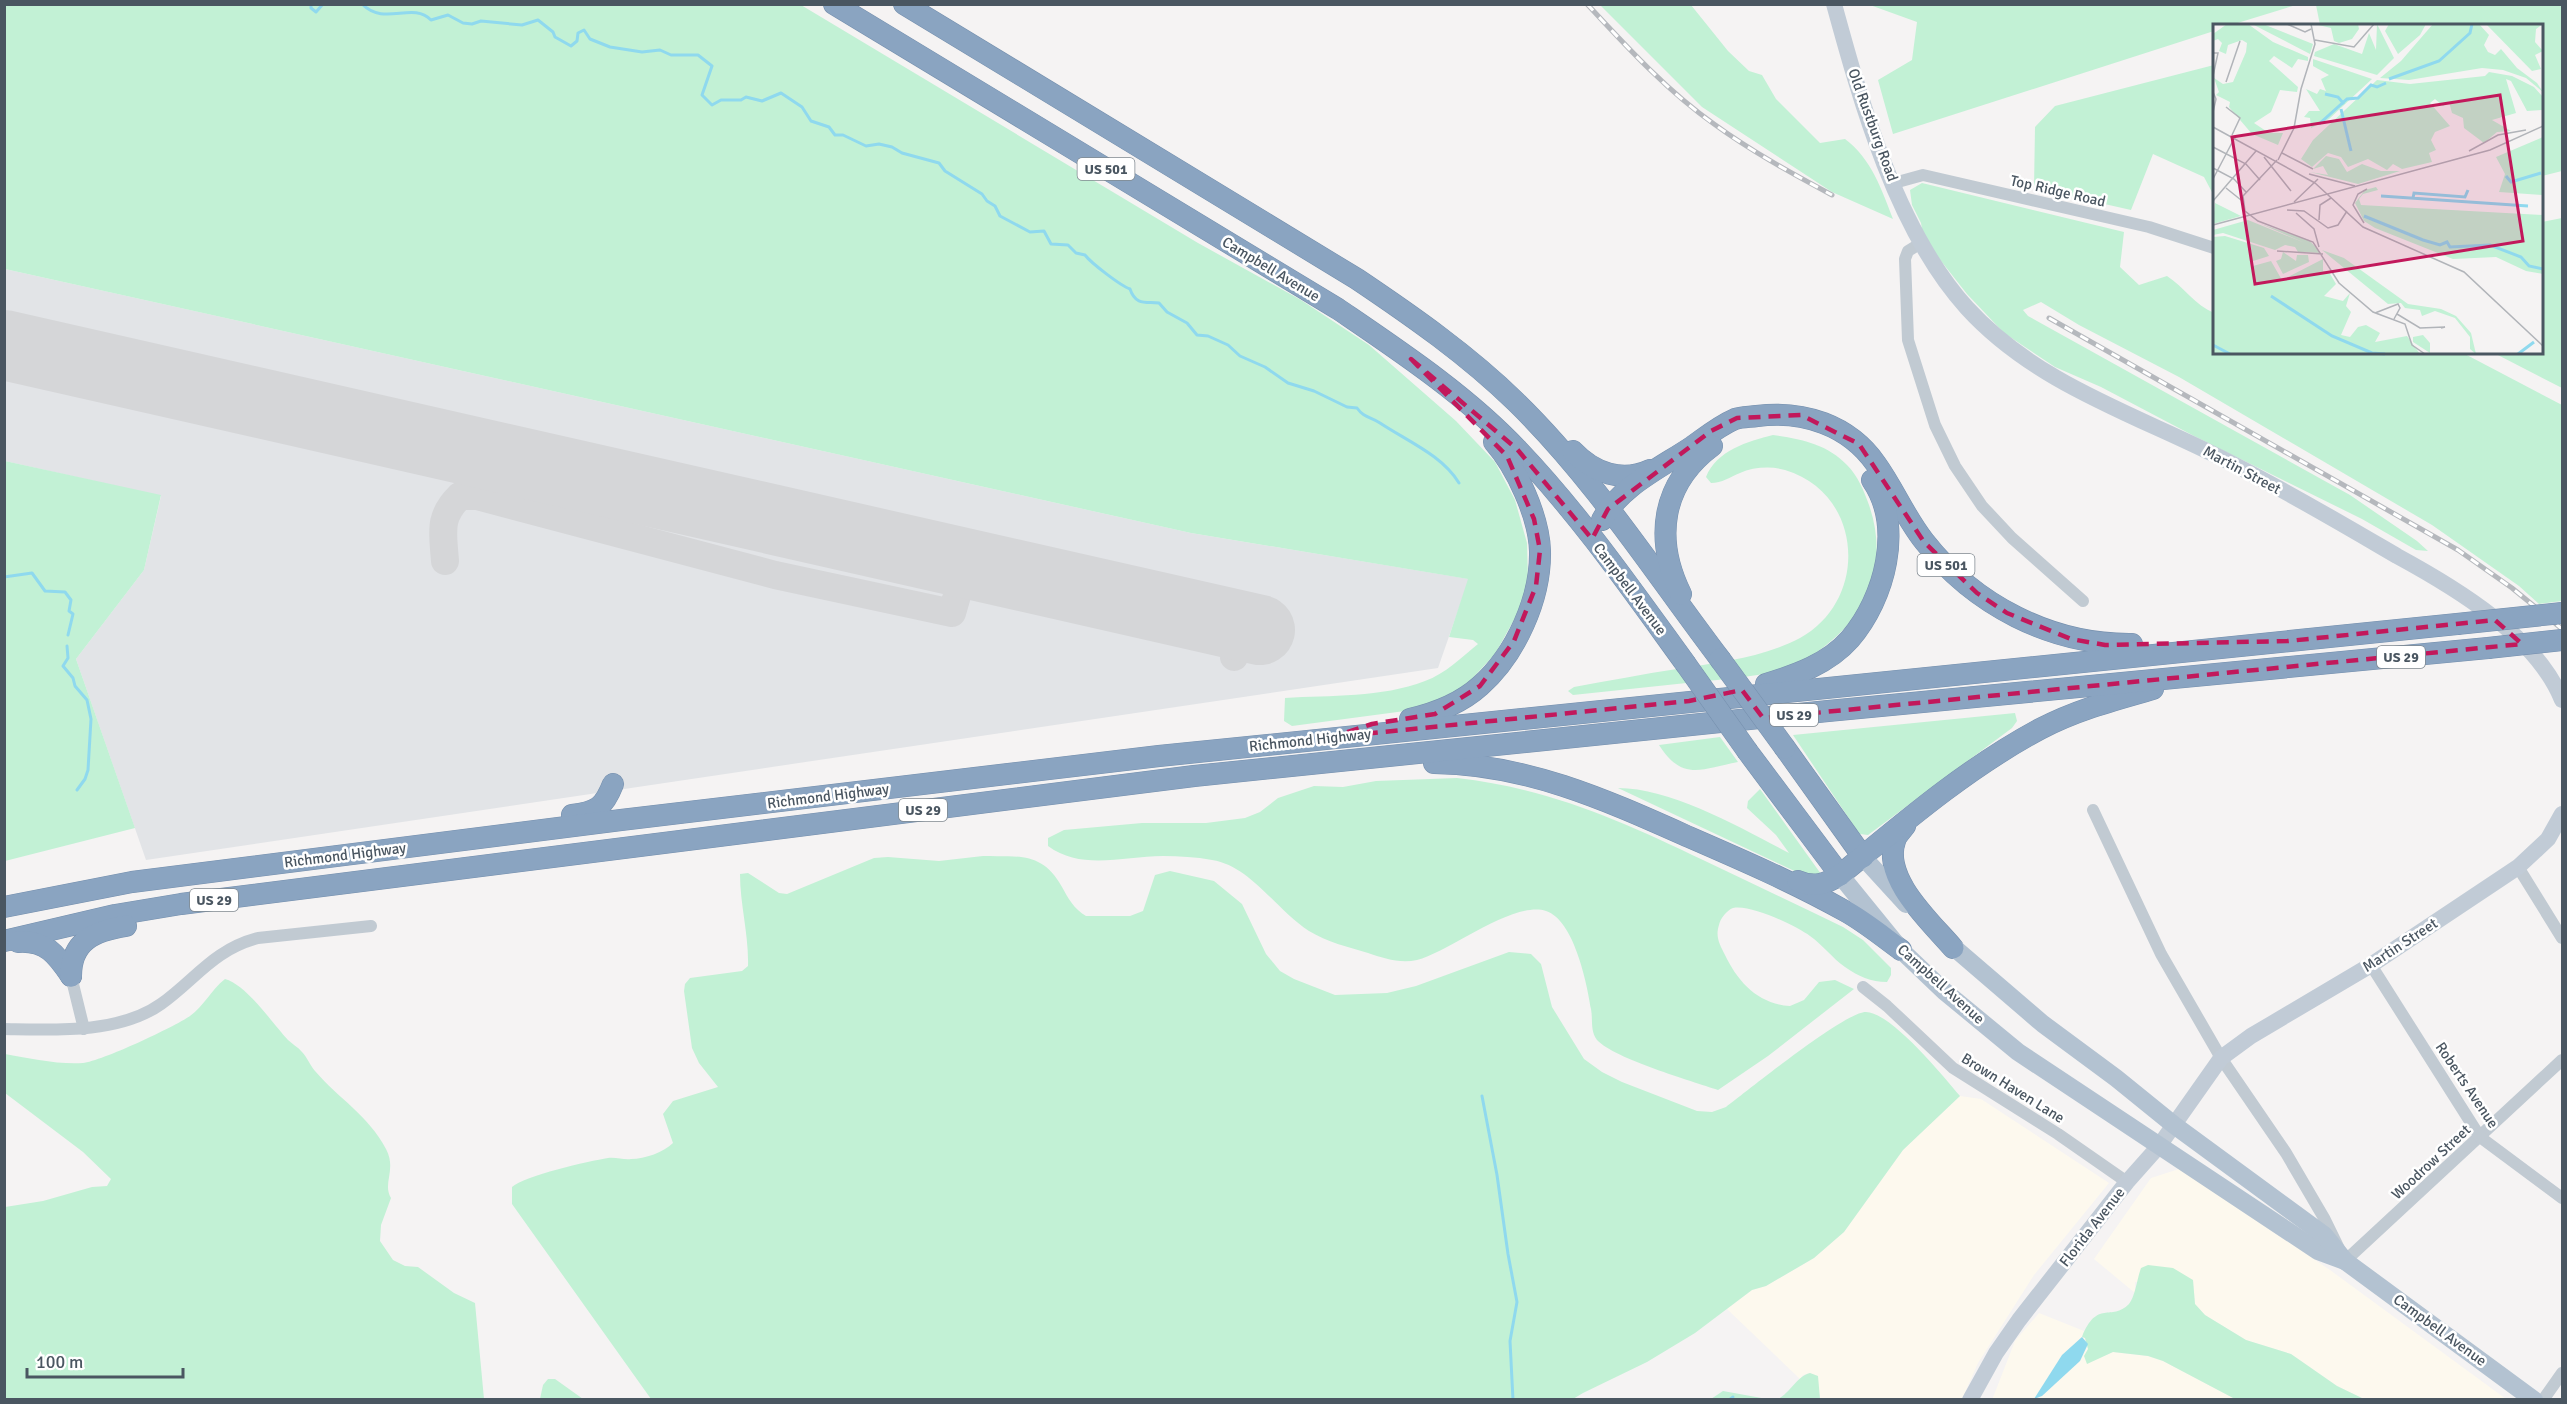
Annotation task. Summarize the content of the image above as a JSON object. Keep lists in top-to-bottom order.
{
  "streets": {
    "highway": [
      "US 501",
      "Campbell Avenue",
      "US 29",
      "Richmond Highway"
    ],
    "street": [
      "Old Rustburg Road",
      "Top Ridge Road",
      "Martin Street",
      "Roberts Avenue",
      "Brown Haven Lane",
      "Woodrow Street",
      "Florida Avenue"
    ]
  },
  "crossings": [
    ["Old Rustburg Road", "Top Ridge Road"],
    ["Old Rustburg Road", "Martin Street"],
    ["US 501", "Campbell Avenue"],
    ["US 501", "US 29"],
    ["Campbell Avenue", "Martin Street"],
    ["Campbell Avenue", "Woodrow Street"],
    ["Campbell Avenue", "Florida Avenue"],
    ["Martin Street", "Roberts Avenue"],
    ["Martin Street", "Florida Avenue"],
    ["US 29", "Richmond Highway"],
    ["Roberts Avenue", "Woodrow Street"],
    ["Brown Haven Lane", "Florida Avenue"]
  ],
  "scale_bar": "100 m"
}
